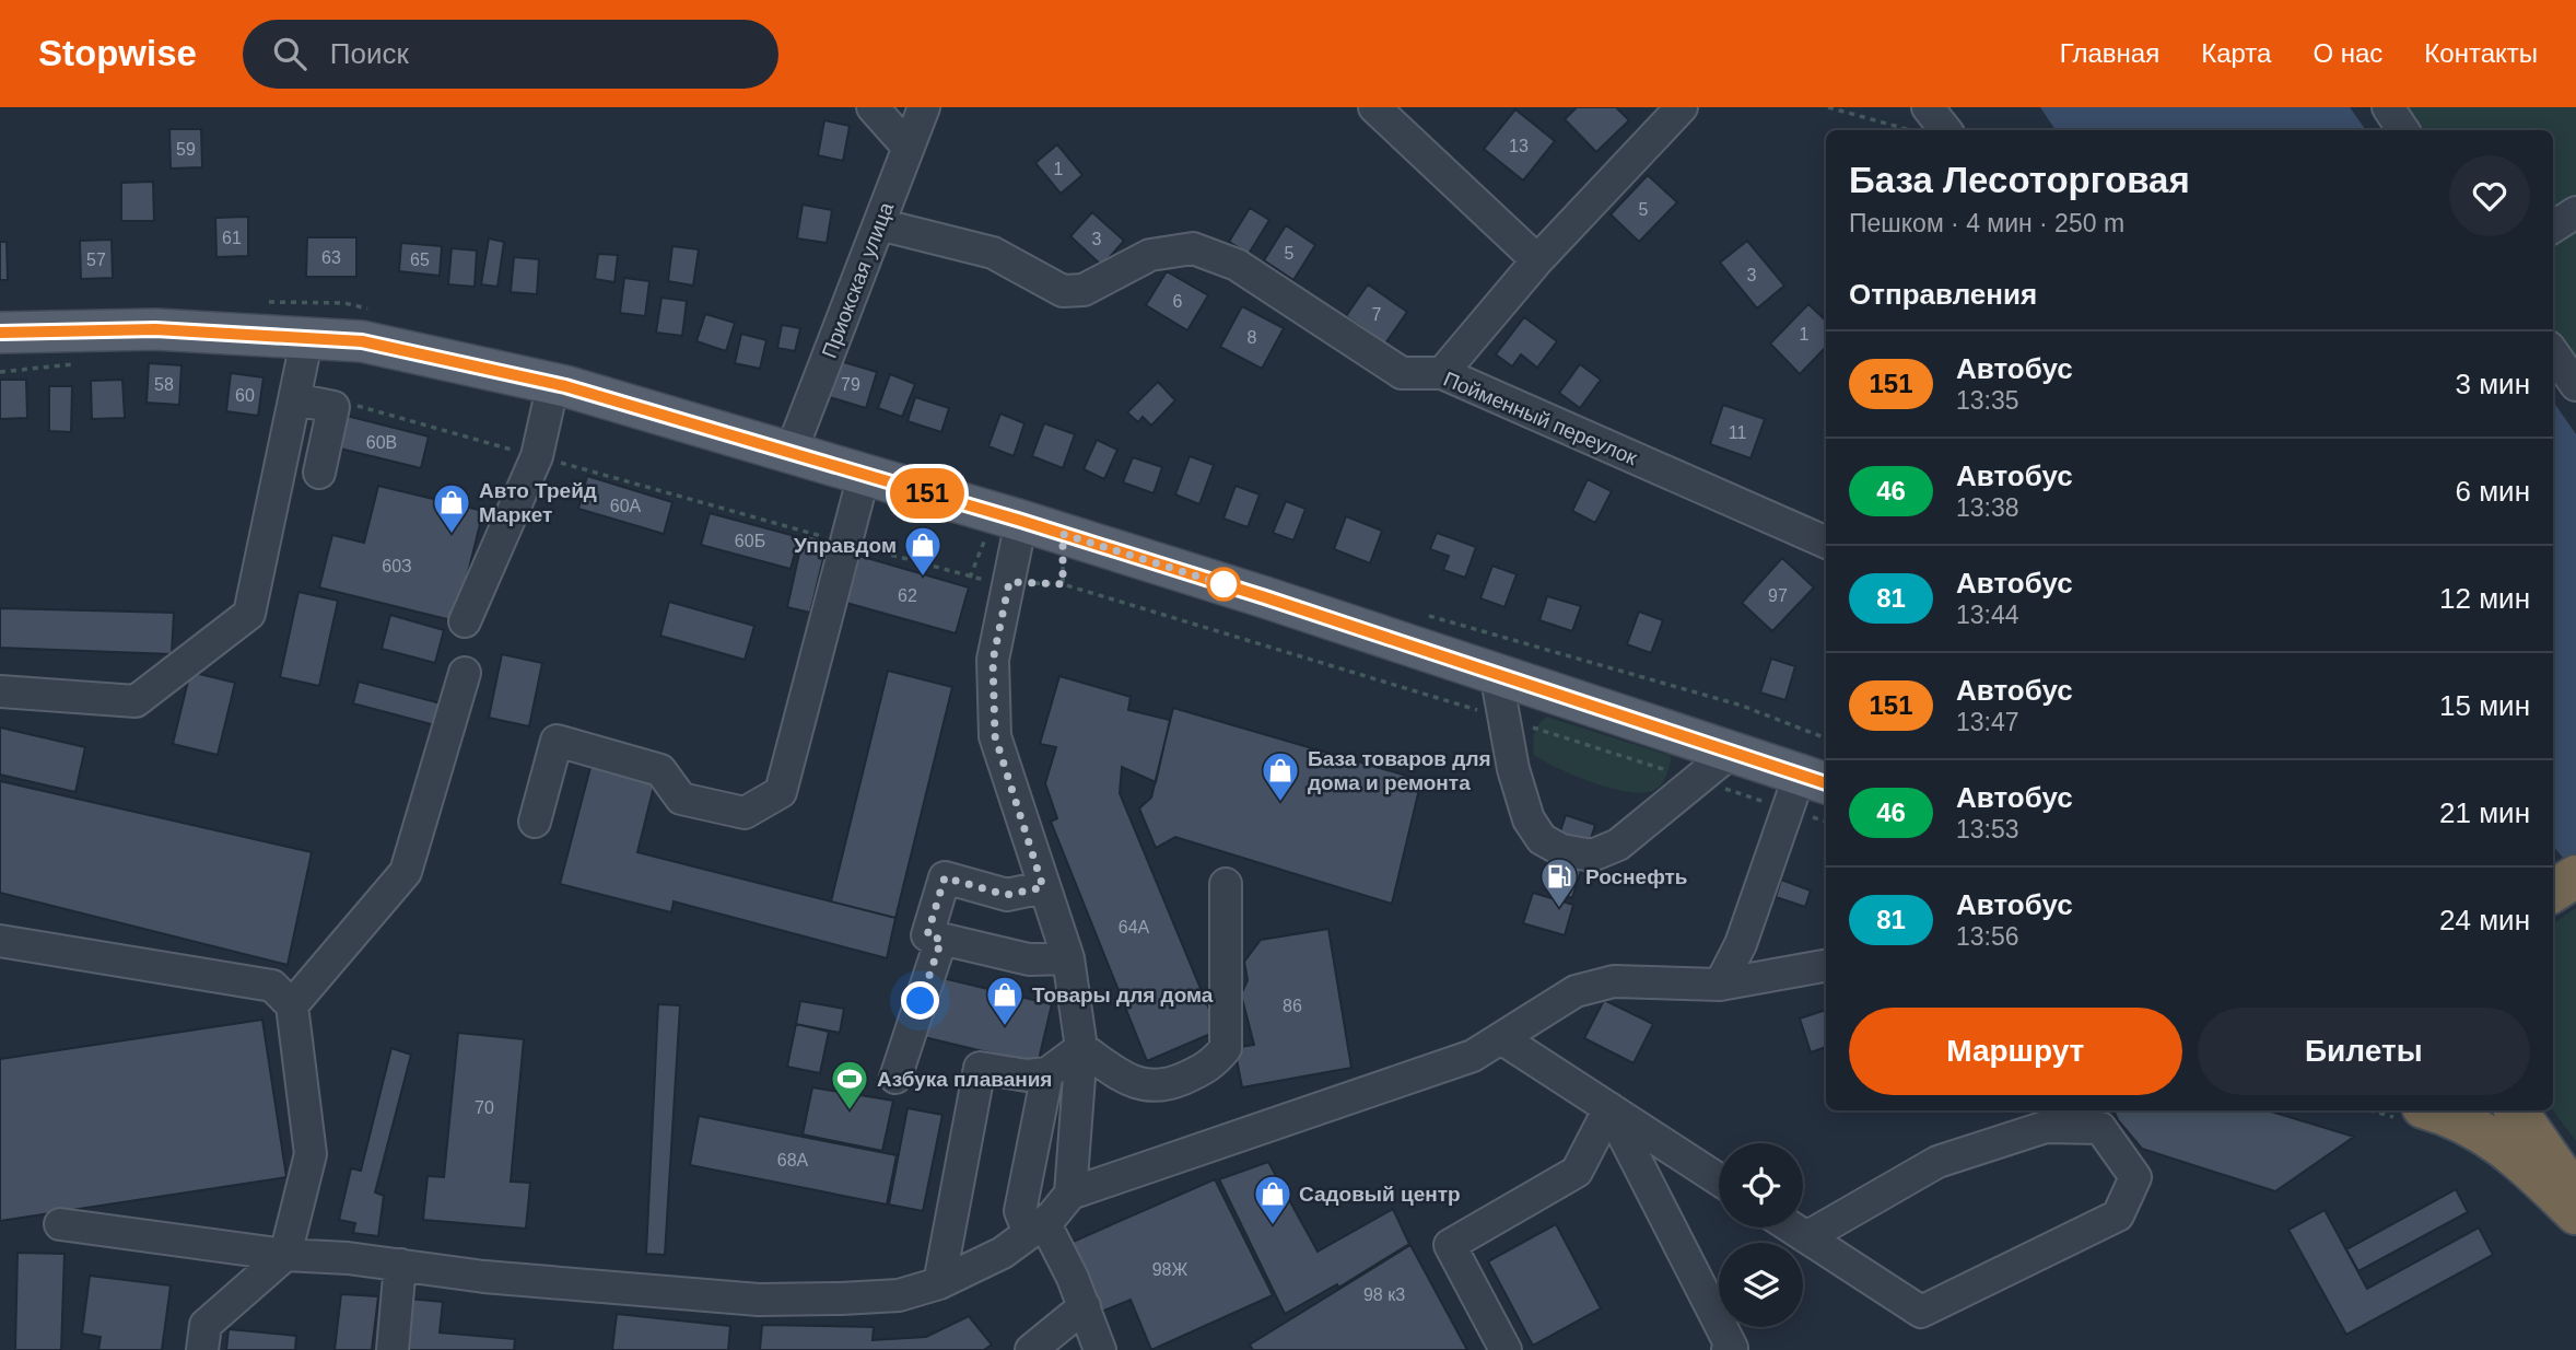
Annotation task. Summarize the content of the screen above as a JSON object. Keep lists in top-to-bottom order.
{
  "streets": {
    "street": ["Приокская улица", "Пойменный переулок"]
  },
  "crossings": [
    ["Приокская улица", "Пойменный переулок"]
  ],
  "places": {
    "shop": [
      "Авто Трейд Маркет",
      "Управдом",
      "База товаров для дома и ремонта",
      "Товары для дома",
      "Садовый центр"
    ],
    "fuel station": ["Роснефть"],
    "sports": ["Азбука плавания"]
  },
  "lines": ["bus line 151"],
  "house_numbers": [
    "13",
    "59",
    "1",
    "5",
    "61",
    "3",
    "5",
    "63",
    "57",
    "65",
    "3",
    "6",
    "7",
    "1",
    "8",
    "58",
    "79",
    "60",
    "11",
    "60В",
    "60А",
    "60Б",
    "60З",
    "62",
    "97",
    "64А",
    "86",
    "70",
    "68А",
    "98Ж",
    "98 к3"
  ],
  "page": {
    "header": "Stopwise",
    "search": "Поиск",
    "nav": [
      "Главная",
      "Карта",
      "О нас",
      "Контакты"
    ],
    "on_map": "151",
    "heading": [
      ["База Лесоторговая", "Пешком · 4 мин · 250 m"],
      "Отправления"
    ],
    "list": [
      {
        "mark": "151",
        "name": "Автобус",
        "note": "13:35",
        "value": "3 мин"
      },
      {
        "mark": "46",
        "name": "Автобус",
        "note": "13:38",
        "value": "6 мин"
      },
      {
        "mark": "81",
        "name": "Автобус",
        "note": "13:44",
        "value": "12 мин"
      },
      {
        "mark": "151",
        "name": "Автобус",
        "note": "13:47",
        "value": "15 мин"
      },
      {
        "mark": "46",
        "name": "Автобус",
        "note": "13:53",
        "value": "21 мин"
      },
      {
        "mark": "81",
        "name": "Автобус",
        "note": "13:56",
        "value": "24 мин"
      }
    ],
    "buttons": ["Маршрут", "Билеты"]
  }
}
